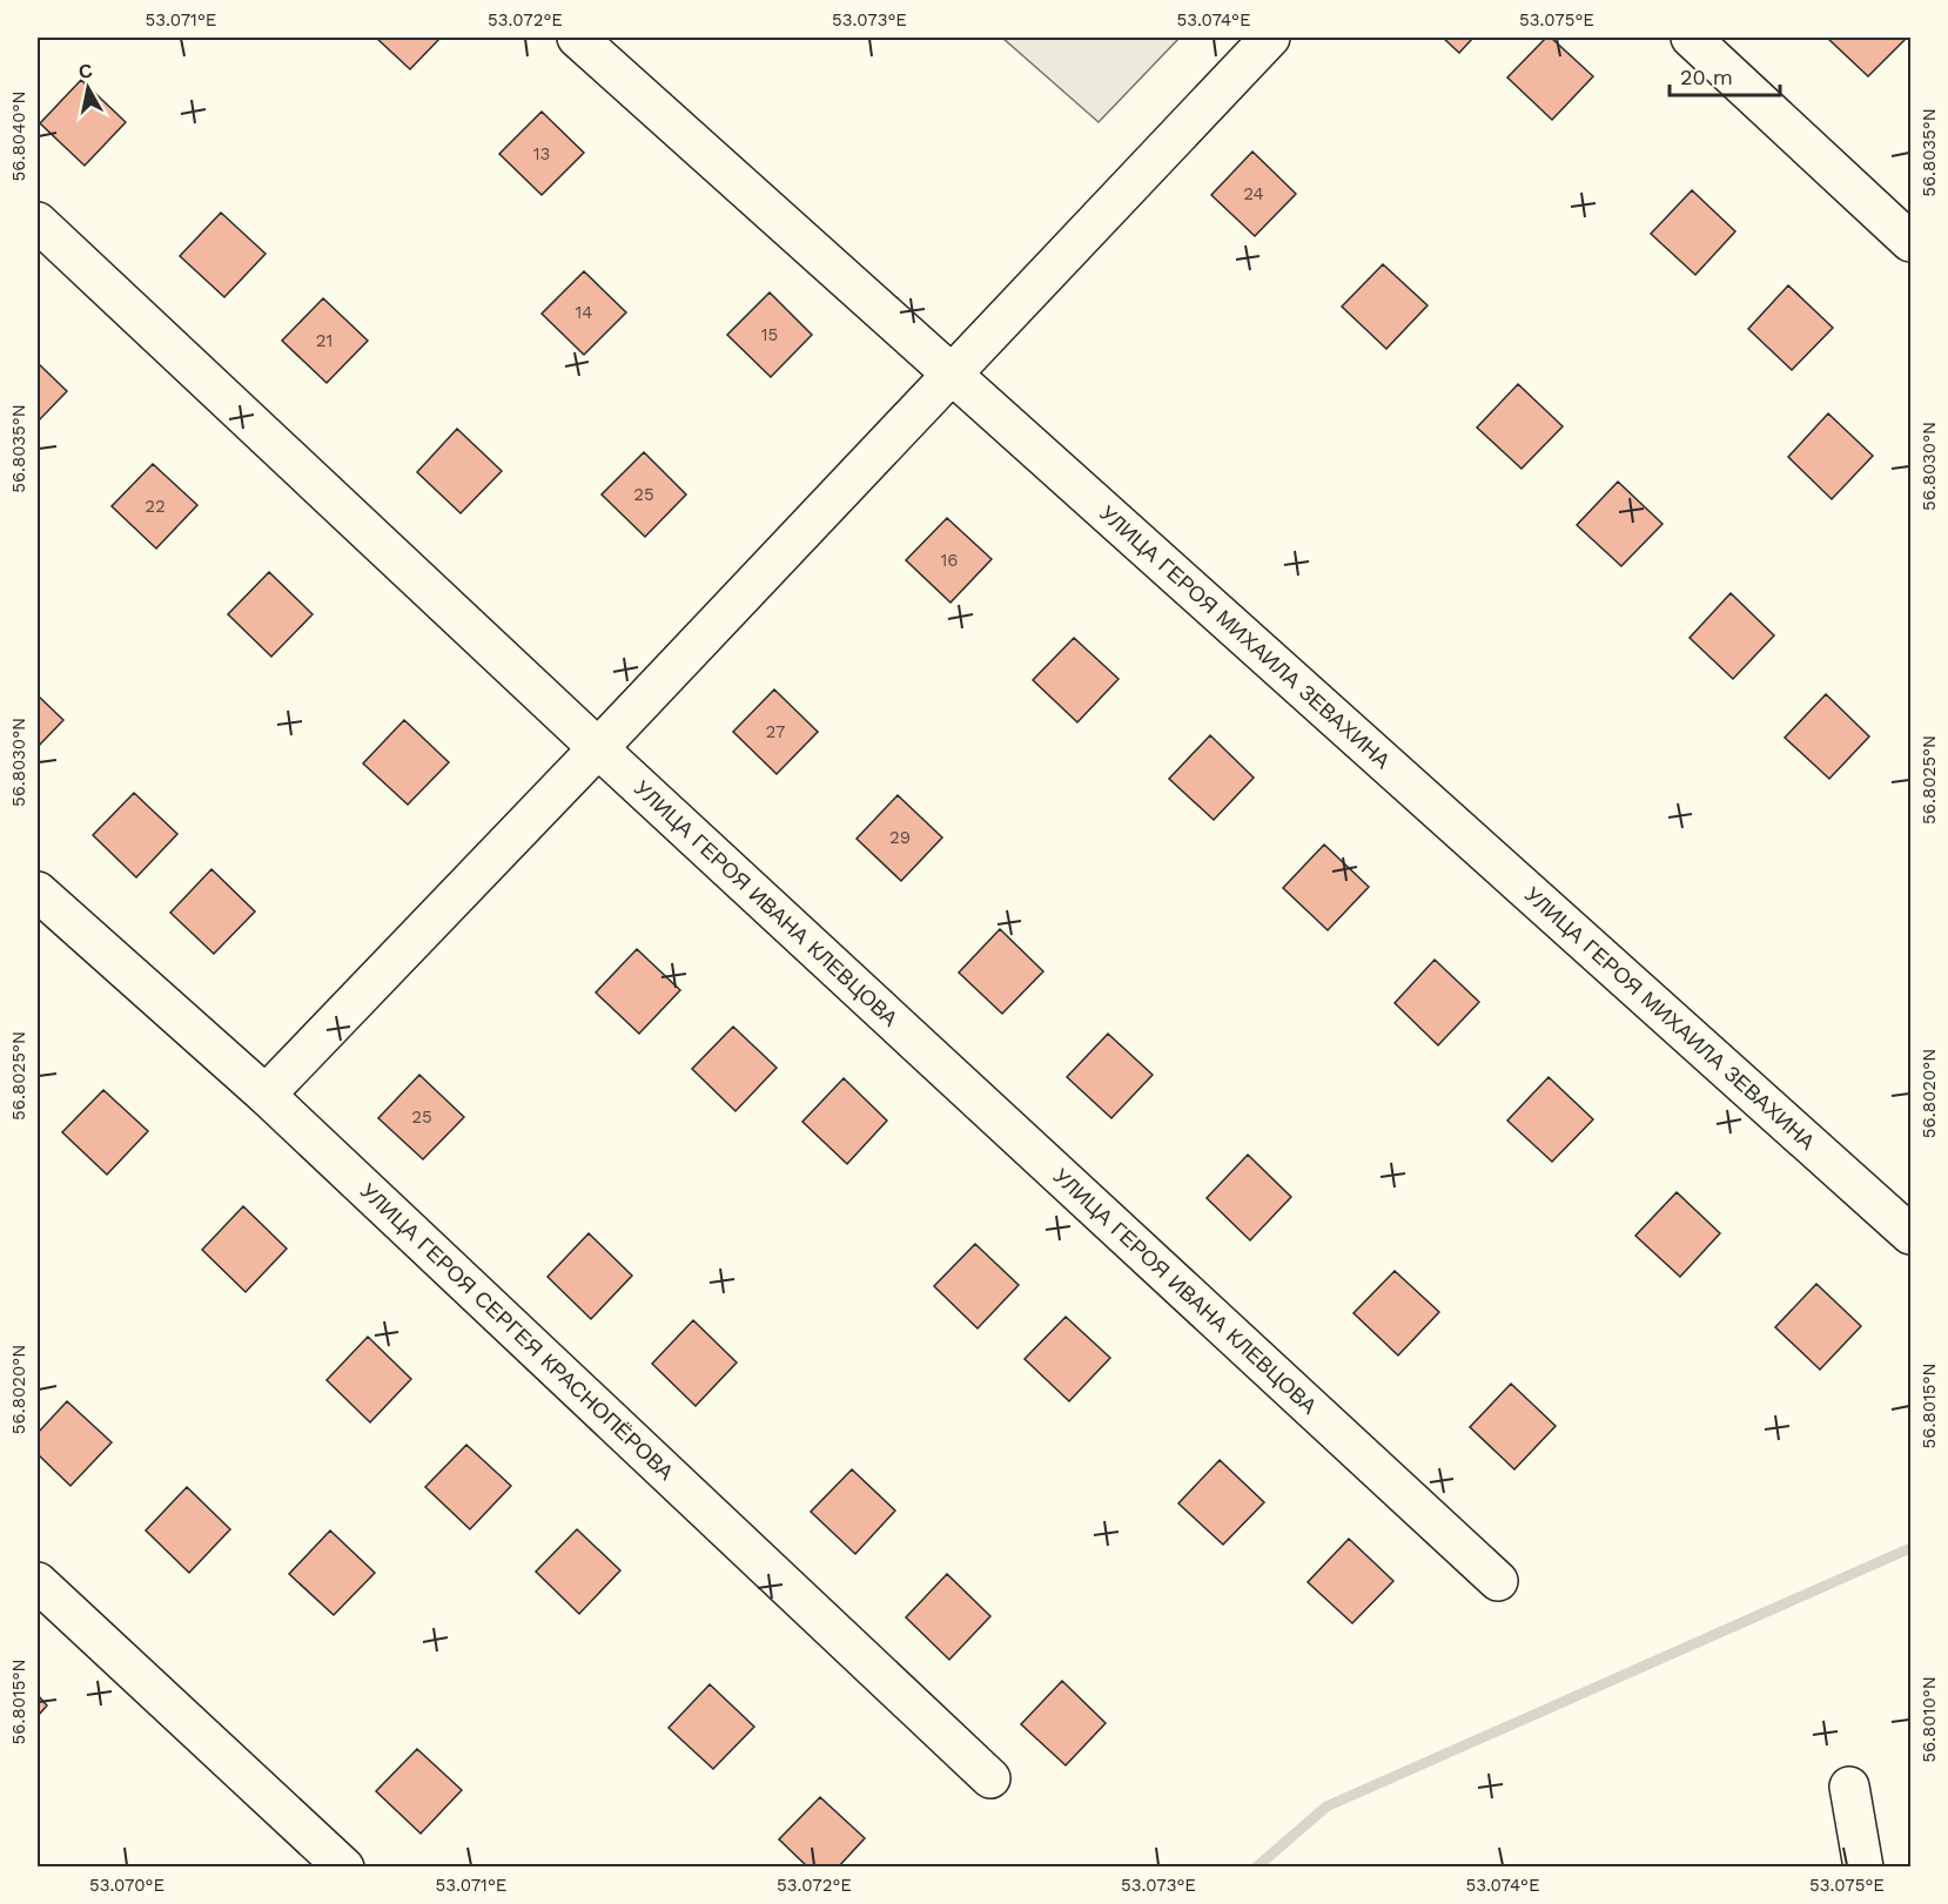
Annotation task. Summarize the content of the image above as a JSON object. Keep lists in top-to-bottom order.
{
  "streets": {
    "street": ["УЛИЦА ГЕРОЯ МИХАИЛА ЗЕВАХИНА", "УЛИЦА ГЕРОЯ ИВАНА КЛЕВЦОВА", "УЛИЦА ГЕРОЯ СЕРГЕЯ КРАСНОПЁРОВА"]
  },
  "house_numbers": [
    "13",
    "24",
    "14",
    "15",
    "21",
    "25",
    "22",
    "16",
    "27",
    "29",
    "25"
  ],
  "scale_bar": "20 m",
  "north": "top",
  "coordinates": [
    "53.071°E",
    "53.072°E",
    "53.073°E",
    "53.074°E",
    "53.075°E",
    "56.8040°N",
    "56.8035°N",
    "56.8030°N",
    "56.8025°N",
    "56.8020°N",
    "56.8015°N",
    "56.8010°N",
    "53.070°E"
  ]
}
